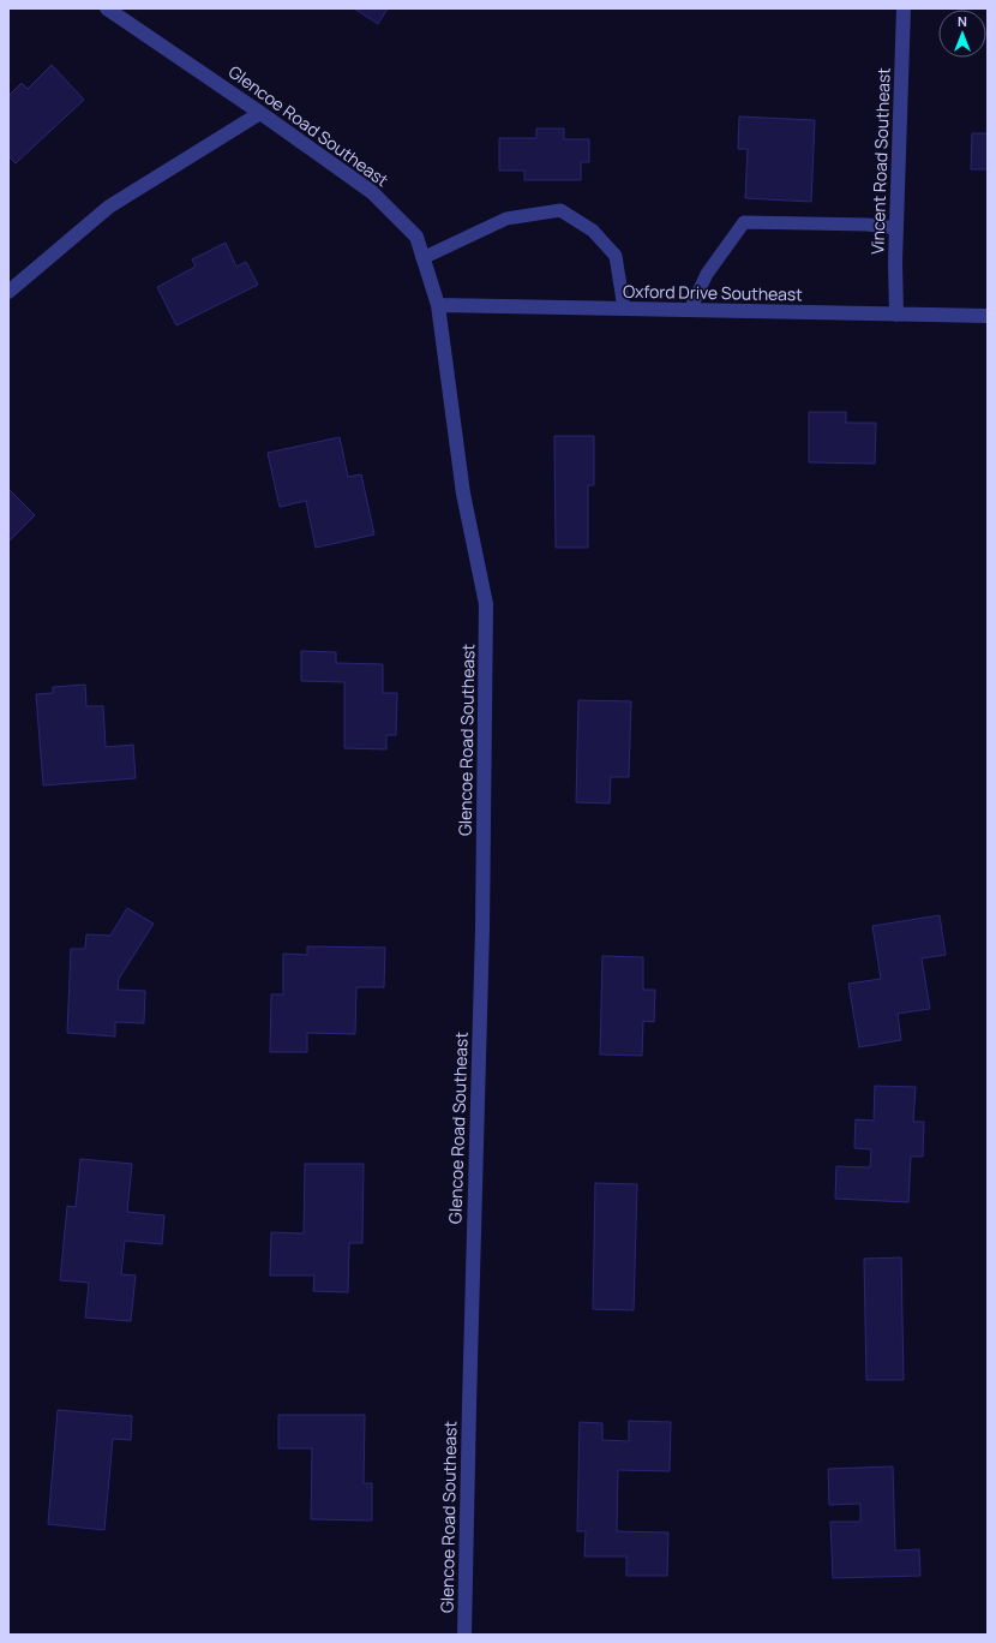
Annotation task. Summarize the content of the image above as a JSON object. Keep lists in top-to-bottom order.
{
  "streets": {
    "street": ["Glencoe Road Southeast", "Vincent Road Southeast", "Oxford Drive Southeast"]
  },
  "crossings": [
    ["Glencoe Road Southeast", "Oxford Drive Southeast"],
    ["Vincent Road Southeast", "Oxford Drive Southeast"]
  ],
  "north": "top"
}
